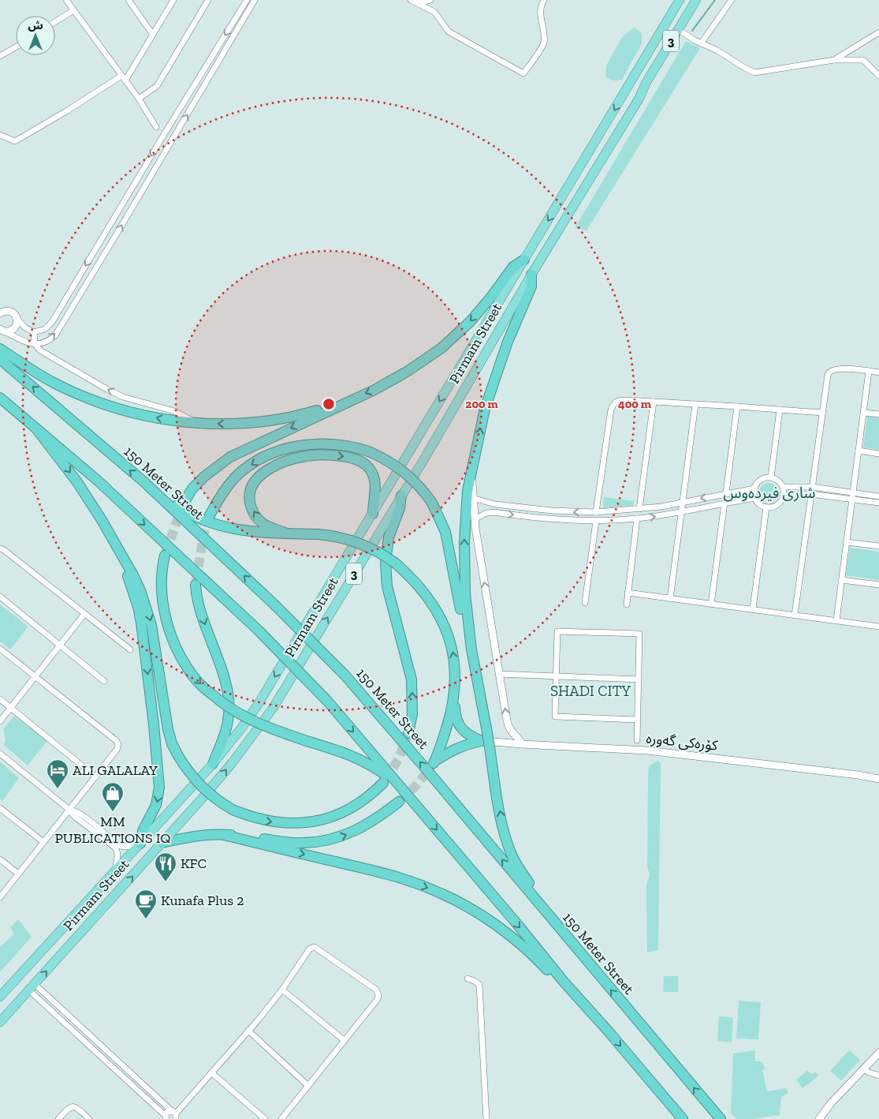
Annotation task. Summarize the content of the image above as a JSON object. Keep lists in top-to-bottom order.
{
  "streets": {
    "highway": ["3", "Pirmam Street", "150 Meter Street"],
    "street": ["کۆرەکی گەورە"]
  },
  "crossings": [
    ["3", "Pirmam Street"]
  ],
  "districts": ["شاری فیردەوس", "SHADI CITY"],
  "places": {
    "hotel": ["ALI GALALAY"],
    "shop": ["MM PUBLICATIONS IQ"],
    "restaurant": ["KFC"],
    "cafe": ["Kunafa Plus 2"]
  },
  "north": "top",
  "rings": ["200 m", "400 m"]
}
